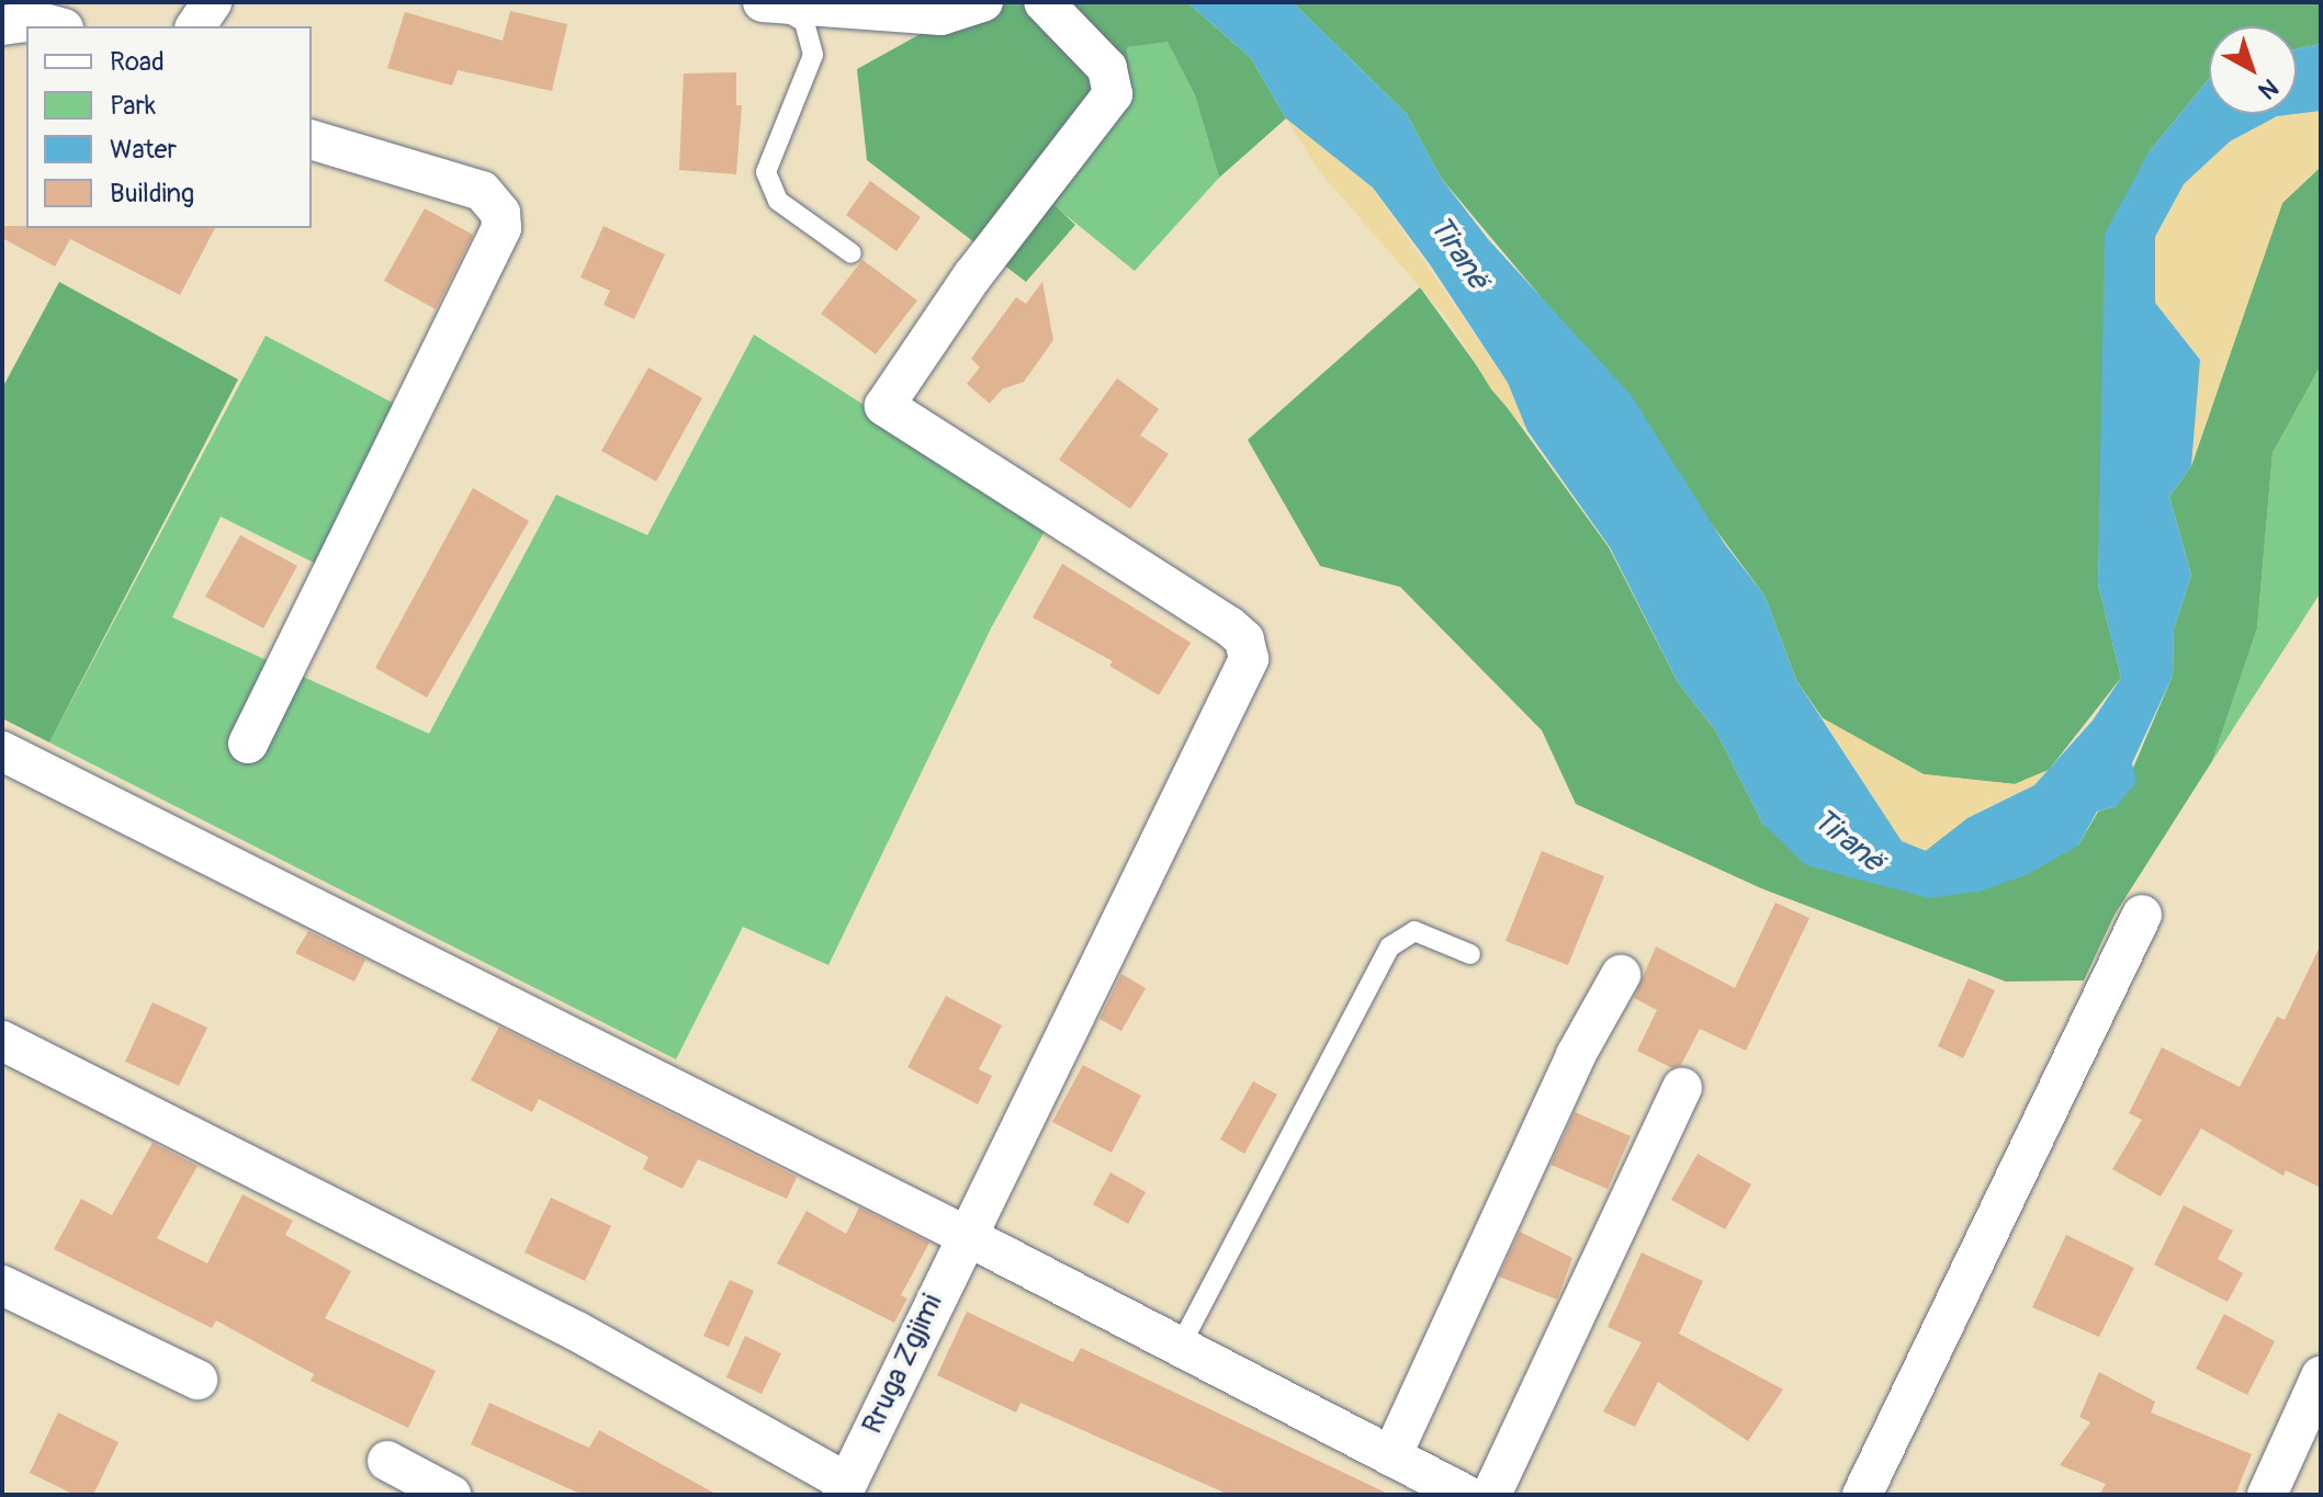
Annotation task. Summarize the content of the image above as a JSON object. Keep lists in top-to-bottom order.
{
  "streets": {
    "street": ["Rruga Zgjimi"]
  },
  "water": ["Tiranë"],
  "legend": [
    "Road",
    "Park",
    "Water",
    "Building"
  ],
  "north": "bottom right"
}
